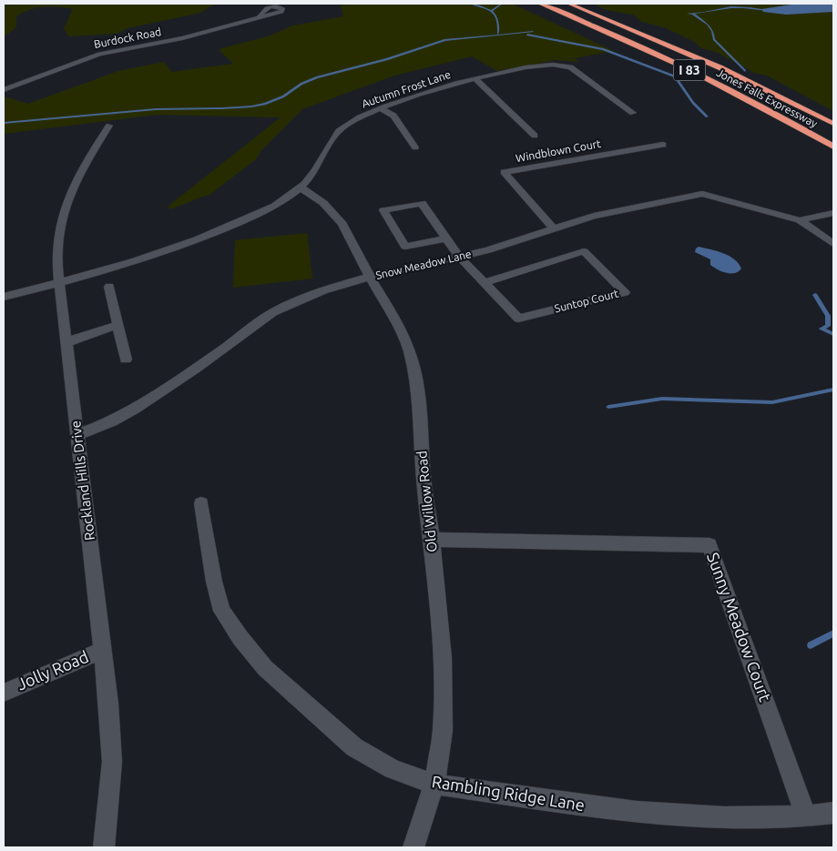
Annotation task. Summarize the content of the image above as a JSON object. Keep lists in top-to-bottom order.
{
  "streets": {
    "highway": ["I 83", "Jones Falls Expressway"],
    "street": [
      "Burdock Road",
      "Autumn Frost Lane",
      "Windblown Court",
      "Snow Meadow Lane",
      "Suntop Court",
      "Rockland Hills Drive",
      "Old Willow Road",
      "Sunny Meadow Court",
      "Jolly Road",
      "Rambling Ridge Lane"
    ]
  },
  "crossings": [
    ["Autumn Frost Lane", "Windblown Court"],
    ["Autumn Frost Lane", "Rockland Hills Drive"],
    ["Autumn Frost Lane", "Old Willow Road"],
    ["Windblown Court", "Snow Meadow Lane"],
    ["Snow Meadow Lane", "Suntop Court"],
    ["Snow Meadow Lane", "Rockland Hills Drive"],
    ["Snow Meadow Lane", "Old Willow Road"],
    ["Rockland Hills Drive", "Jolly Road"],
    ["Old Willow Road", "Sunny Meadow Court"],
    ["Old Willow Road", "Rambling Ridge Lane"],
    ["Sunny Meadow Court", "Rambling Ridge Lane"]
  ]
}
